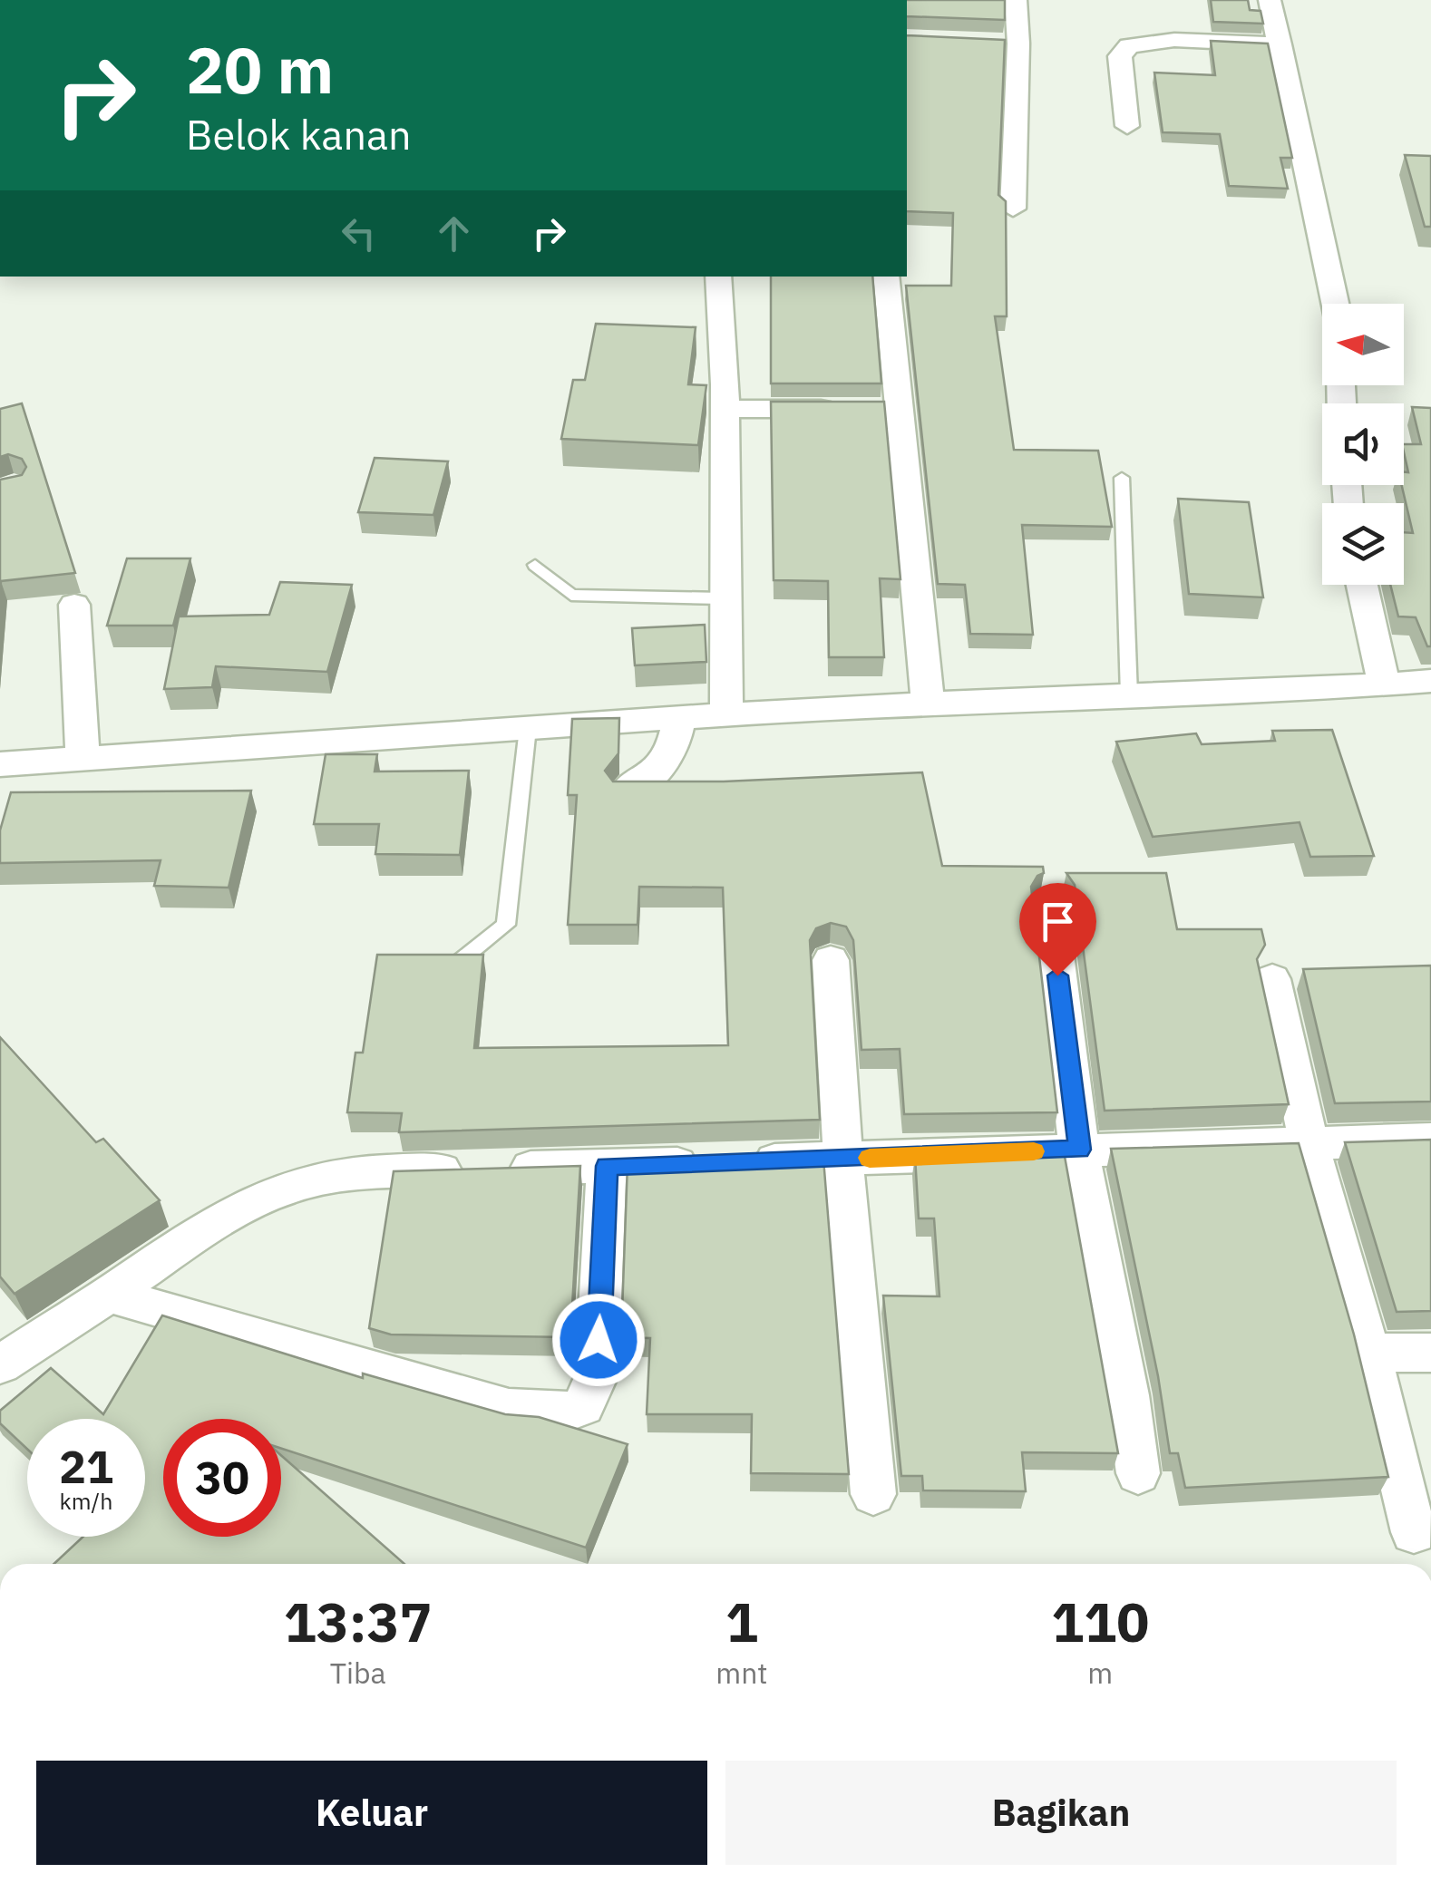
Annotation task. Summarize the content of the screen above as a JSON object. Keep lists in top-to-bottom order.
{
  "north": "left",
  "page": {
    "turn": ["20 m", "Belok kanan"],
    "speed": "21 km/h",
    "limit": "30",
    "eta": [
      "13:37",
      "Tiba",
      "1",
      "mnt",
      "110",
      "m"
    ],
    "buttons": ["Keluar", "Bagikan"]
  }
}
